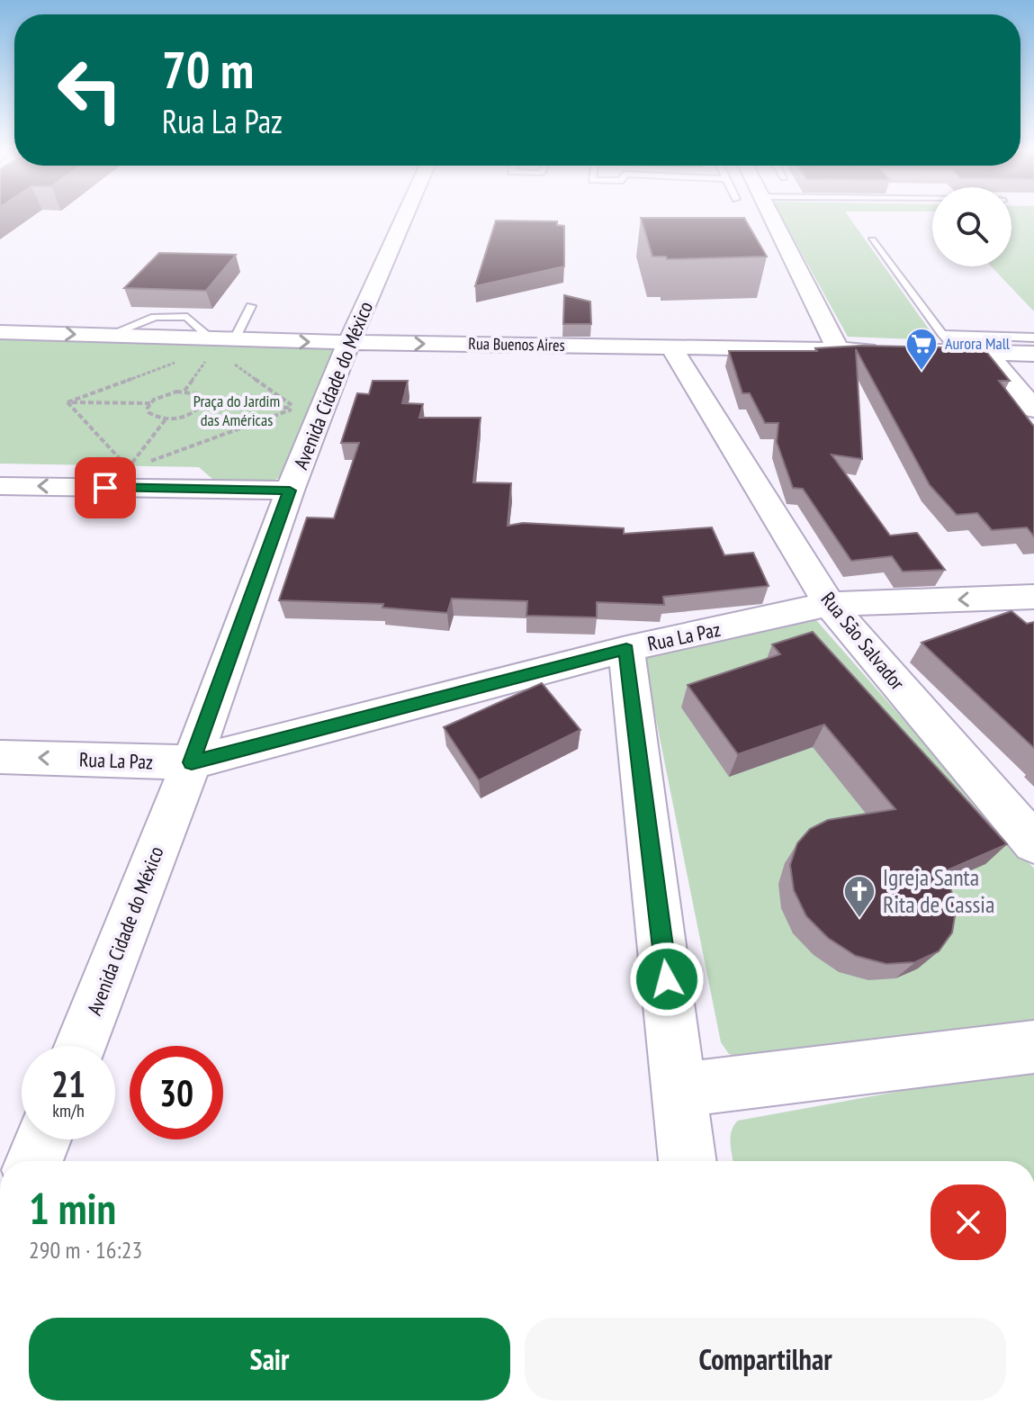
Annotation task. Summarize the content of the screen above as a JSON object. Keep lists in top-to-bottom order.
{
  "streets": {
    "street": [
      "Rua Buenos Aires",
      "Avenida Cidade do México",
      "Rua La Paz",
      "Rua São Salvador"
    ]
  },
  "crossings": [
    ["Rua Buenos Aires", "Avenida Cidade do México"],
    ["Rua Buenos Aires", "Rua São Salvador"],
    ["Avenida Cidade do México", "Rua La Paz"],
    ["Rua La Paz", "Rua São Salvador"]
  ],
  "parks": ["Praça do Jardim das Américas"],
  "places": {
    "supermarket": ["Aurora Mall"],
    "church": ["Igreja Santa Rita de Cassia"]
  },
  "page": {
    "turn": ["70 m", "Rua La Paz"],
    "speed": "21 km/h",
    "limit": "30",
    "heading": ["1 min", "290 m · 16:23"],
    "buttons": ["Sair", "Compartilhar"]
  }
}
